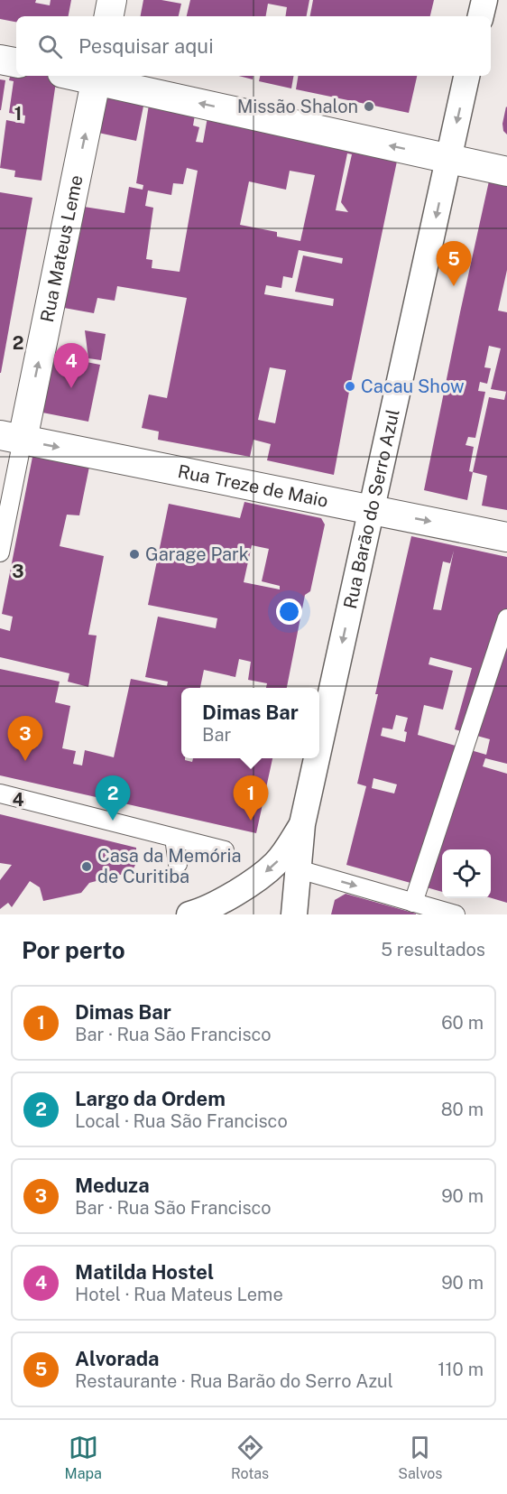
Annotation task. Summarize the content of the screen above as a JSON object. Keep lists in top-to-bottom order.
{
  "streets": {
    "main road": ["Rua Mateus Leme", "Rua Treze de Maio"],
    "street": ["Rua Barão do Serro Azul"]
  },
  "crossings": [
    ["Rua Mateus Leme", "Rua Treze de Maio"],
    ["Rua Treze de Maio", "Rua Barão do Serro Azul"]
  ],
  "one_way": ["Rua Mateus Leme", "Rua Treze de Maio"],
  "places": [
    "Missão Shalon",
    "Cacau Show",
    "Garage Park",
    "Casa da Memória de Curitiba"
  ],
  "page": {
    "search": "Pesquisar aqui",
    "pins": [
      "5",
      "4",
      "3",
      "1",
      "2"
    ],
    "popup": ["Dimas Bar", "Bar"],
    "heading": ["Por perto", "5 resultados"],
    "list": [
      {
        "mark": "1",
        "name": "Dimas Bar",
        "note": "Bar · Rua São Francisco",
        "value": "60 m"
      },
      {
        "mark": "2",
        "name": "Largo da Ordem",
        "note": "Local · Rua São Francisco",
        "value": "80 m"
      },
      {
        "mark": "3",
        "name": "Meduza",
        "note": "Bar · Rua São Francisco",
        "value": "90 m"
      },
      {
        "mark": "4",
        "name": "Matilda Hostel",
        "note": "Hotel · Rua Mateus Leme",
        "value": "90 m"
      },
      {
        "mark": "5",
        "name": "Alvorada",
        "note": "Restaurante · Rua Barão do Serro Azul",
        "value": "110 m"
      }
    ],
    "nav": ["Mapa", "Rotas", "Salvos"]
  },
  "grid": {
    "rows": [
      "1",
      "2",
      "3",
      "4"
    ]
  }
}
